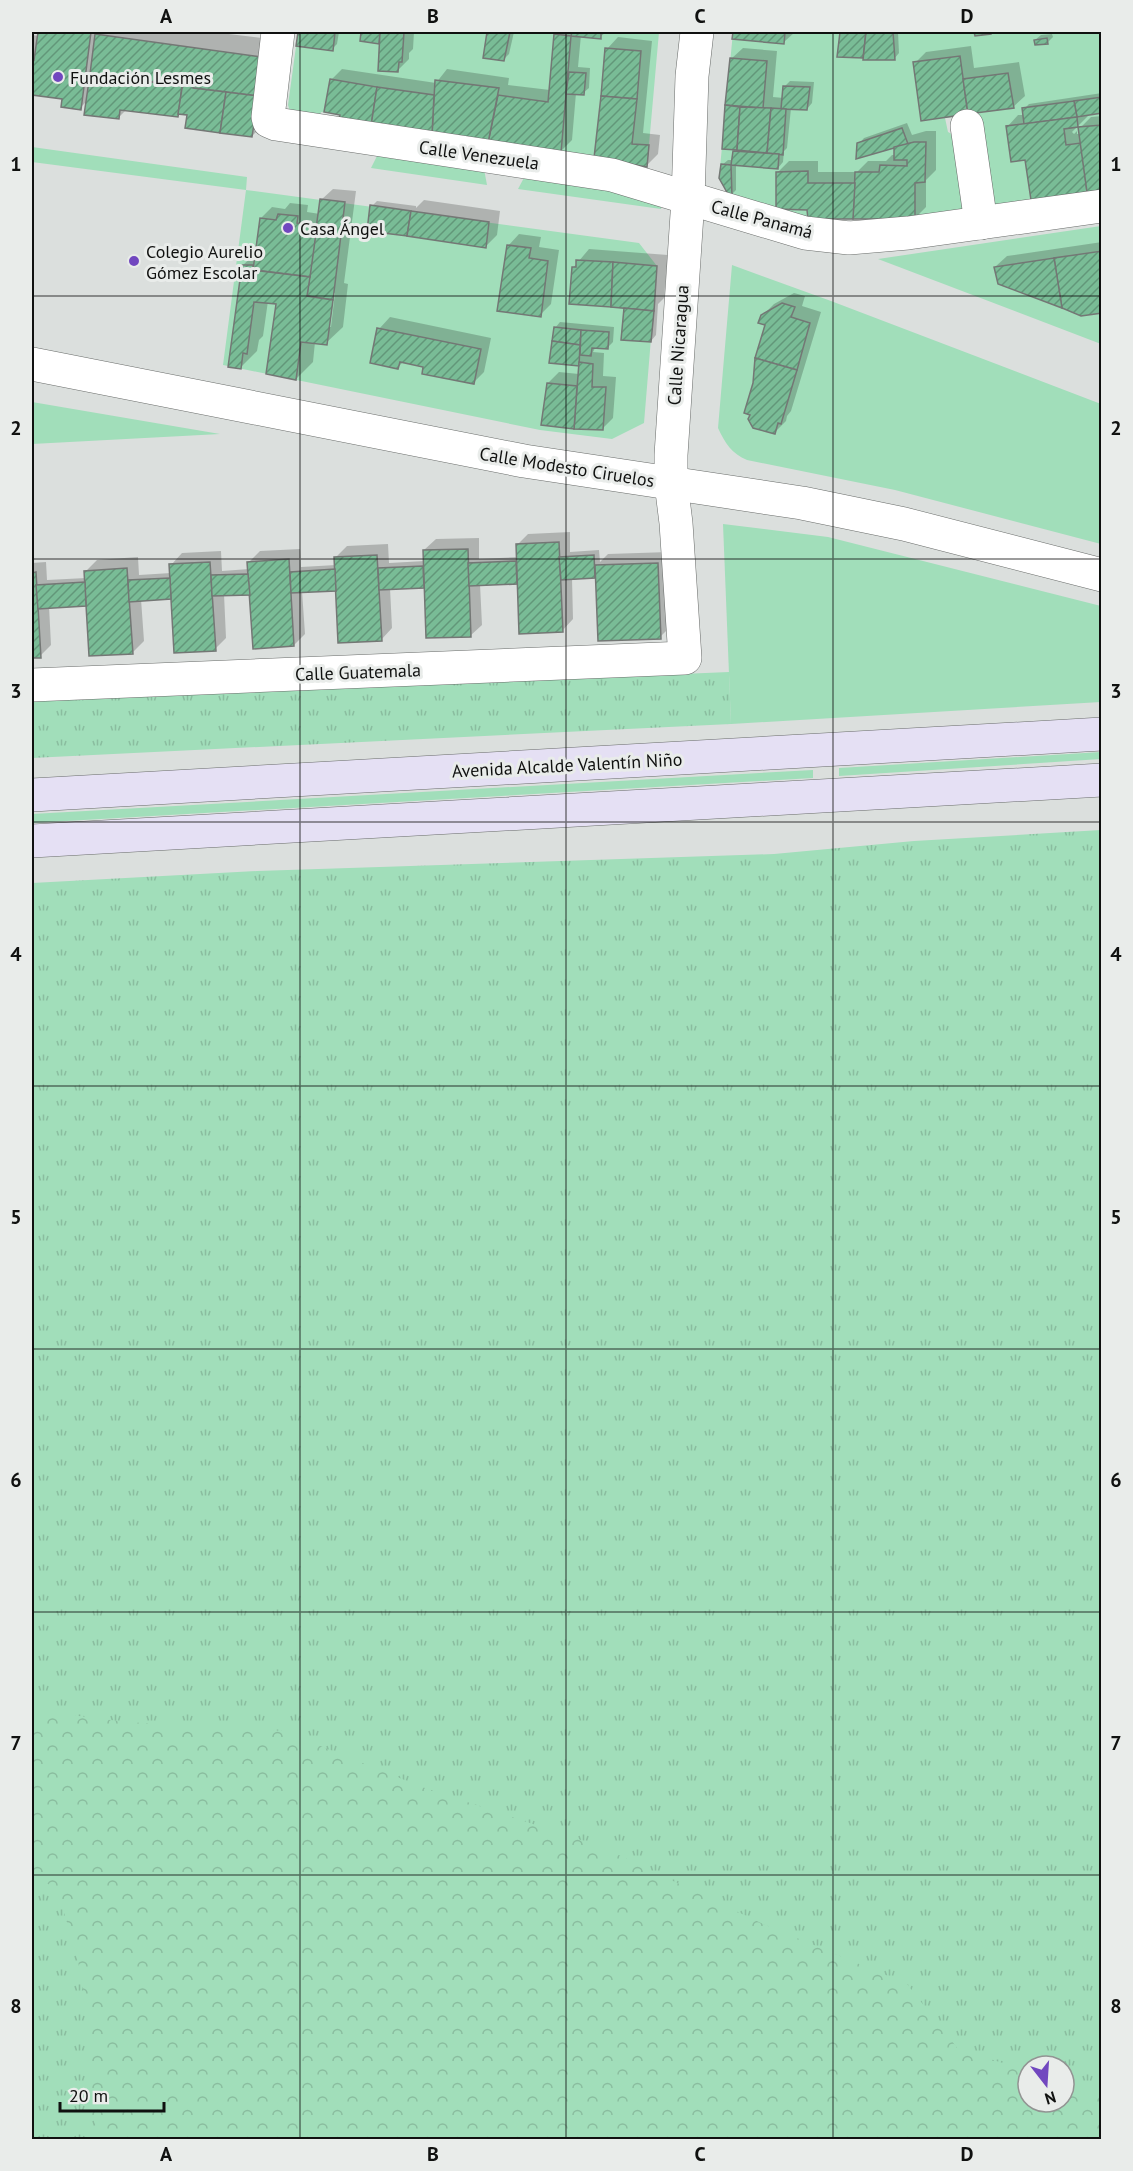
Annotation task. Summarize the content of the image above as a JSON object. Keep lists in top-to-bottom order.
{
  "streets": {
    "street": [
      "Calle Venezuela",
      "Calle Panamá",
      "Calle Nicaragua",
      "Calle Modesto Ciruelos",
      "Calle Guatemala",
      "Avenida Alcalde Valentín Niño"
    ]
  },
  "crossings": [
    ["Calle Venezuela", "Calle Panamá"],
    ["Calle Venezuela", "Calle Nicaragua"],
    ["Calle Panamá", "Calle Nicaragua"],
    ["Calle Nicaragua", "Calle Modesto Ciruelos"],
    ["Calle Nicaragua", "Calle Guatemala"]
  ],
  "places": ["Fundación Lesmes", "Casa Ángel", "Colegio Aurelio Gómez Escolar"],
  "scale_bar": "20 m",
  "north": "bottom",
  "grid": {
    "columns": [
      "A",
      "B",
      "C",
      "D"
    ],
    "rows": [
      "1",
      "2",
      "3",
      "4",
      "5",
      "6",
      "7",
      "8"
    ]
  }
}
